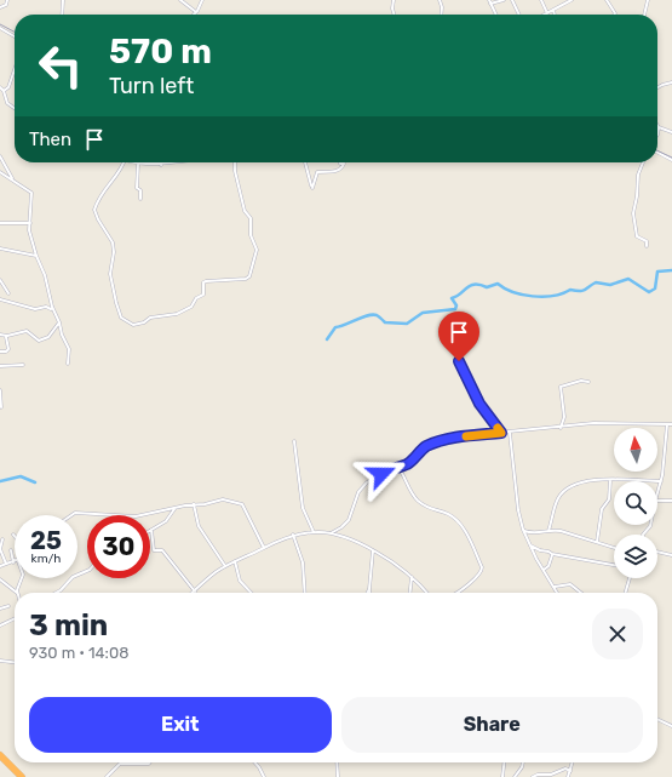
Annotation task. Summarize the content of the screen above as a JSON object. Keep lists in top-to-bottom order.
{
  "north": "top",
  "page": {
    "turn": ["570 m", "Turn left"],
    "then": "Then",
    "speed": "25 km/h",
    "limit": "30",
    "heading": ["3 min", "930 m · 14:08"],
    "buttons": ["Exit", "Share"]
  }
}
